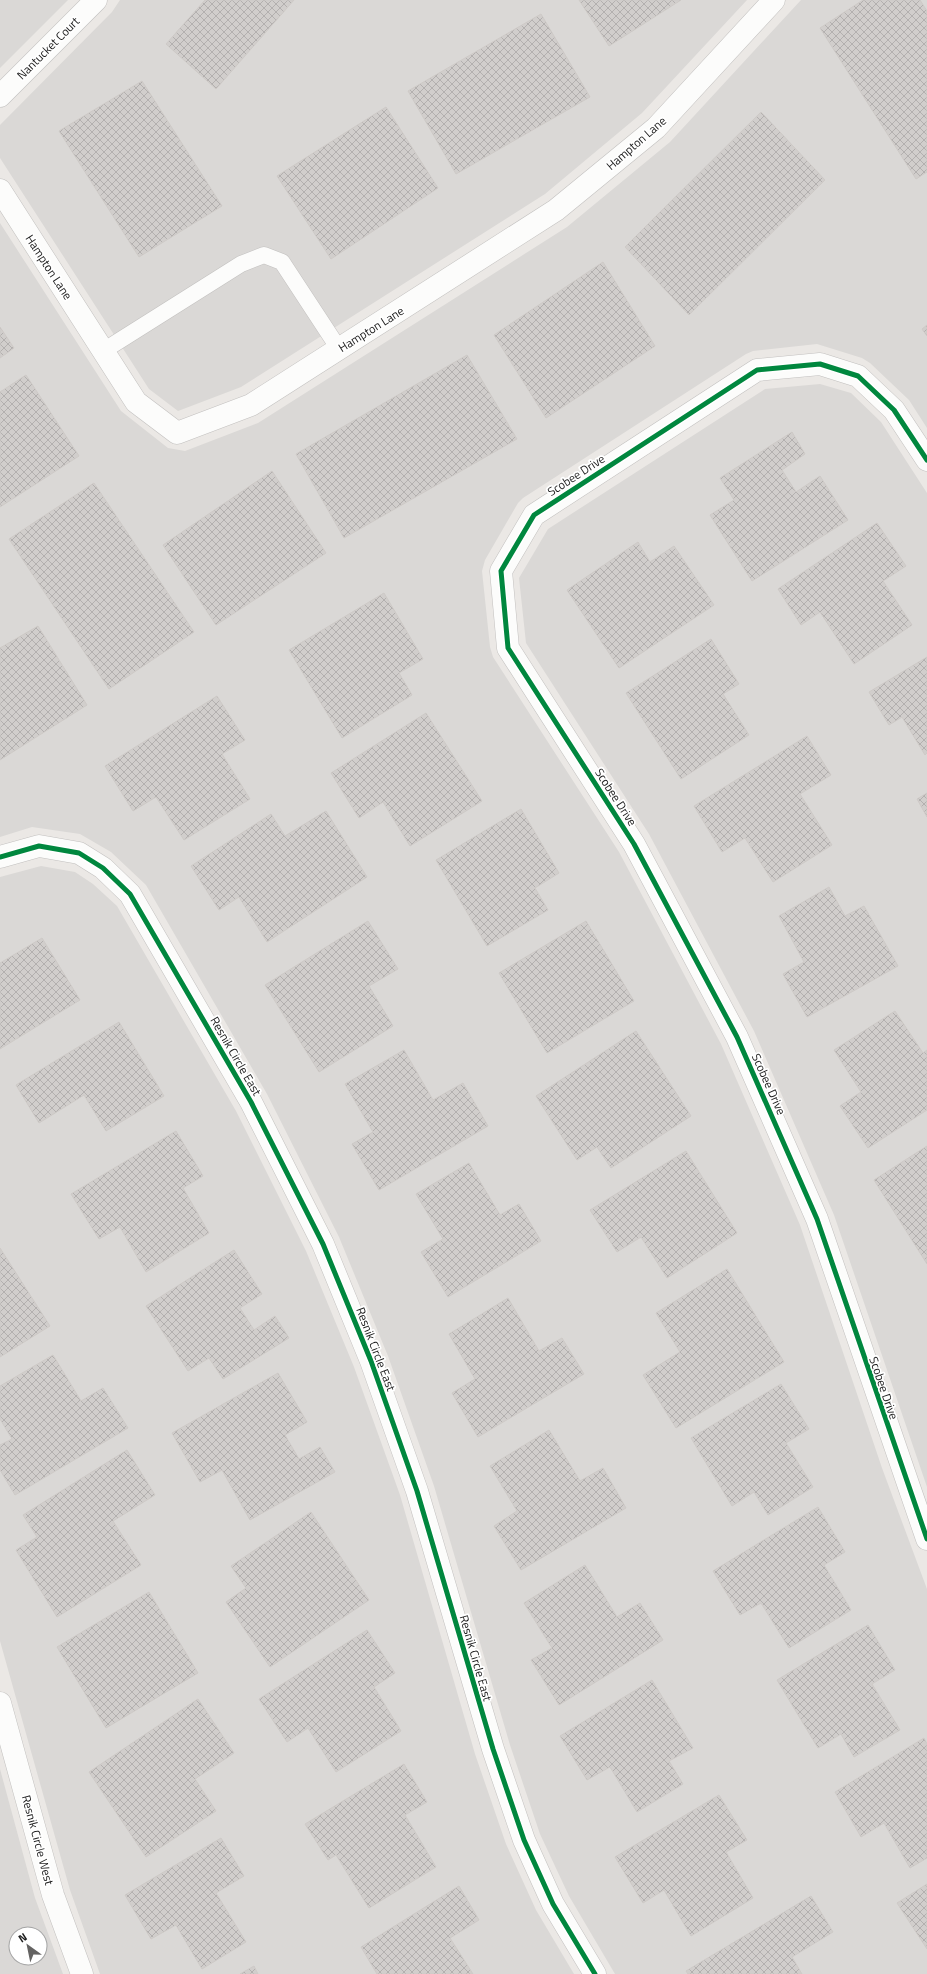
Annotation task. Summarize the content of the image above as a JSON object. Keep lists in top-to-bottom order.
{
  "streets": {
    "street": [
      "Nantucket Court",
      "Hampton Lane",
      "Scobee Drive",
      "Resnik Circle East",
      "Resnik Circle West"
    ]
  },
  "north": "top left"
}
